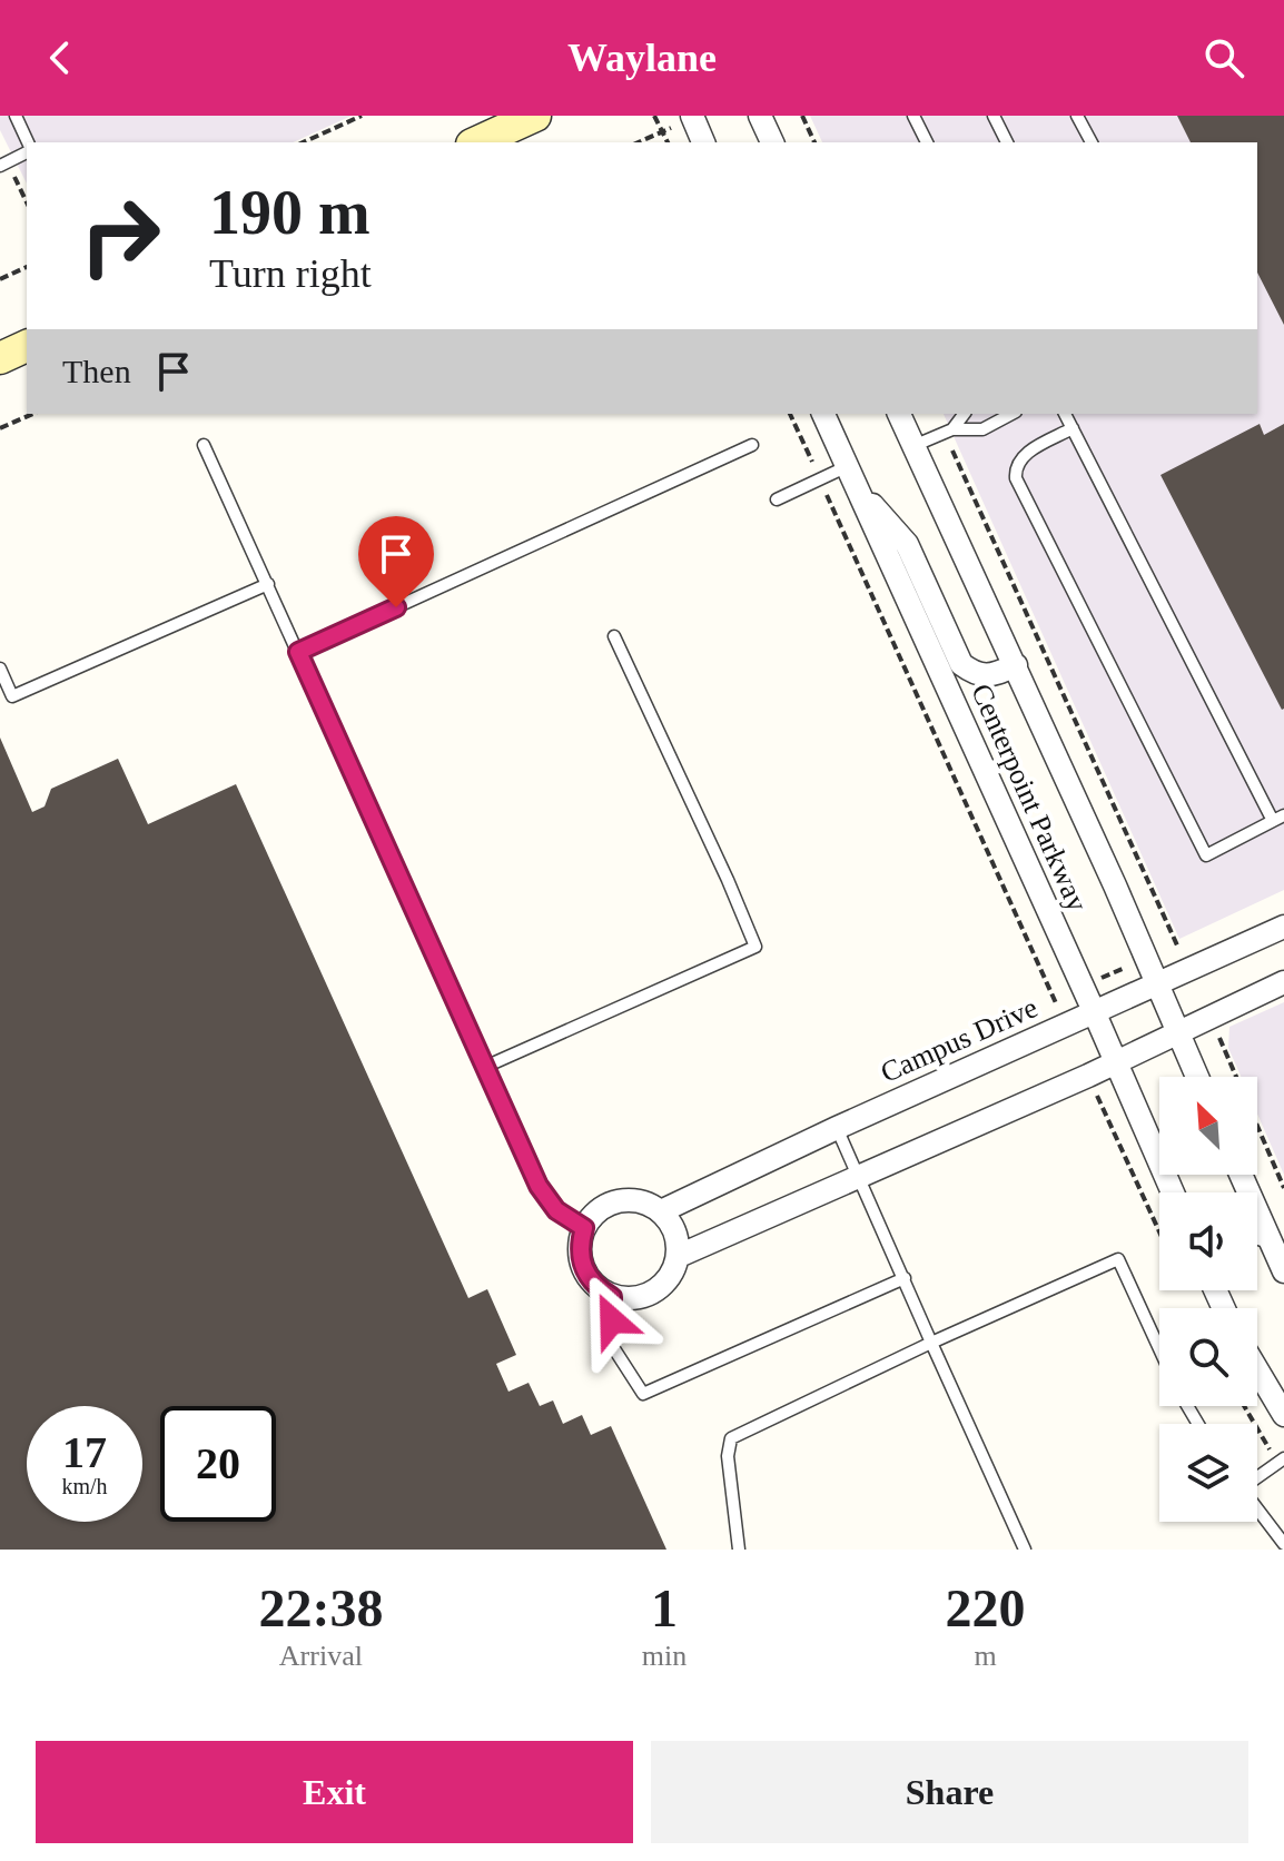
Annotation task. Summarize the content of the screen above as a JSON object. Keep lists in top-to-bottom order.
{
  "streets": {
    "street": ["Centerpoint Parkway", "Campus Drive"]
  },
  "crossings": [
    ["Centerpoint Parkway", "Campus Drive"]
  ],
  "north": "top left",
  "page": {
    "header": "Waylane",
    "turn": ["190 m", "Turn right"],
    "then": "Then",
    "speed": "17 km/h",
    "limit": "20",
    "eta": [
      "22:38",
      "Arrival",
      "1",
      "min",
      "220",
      "m"
    ],
    "buttons": ["Exit", "Share"]
  }
}
